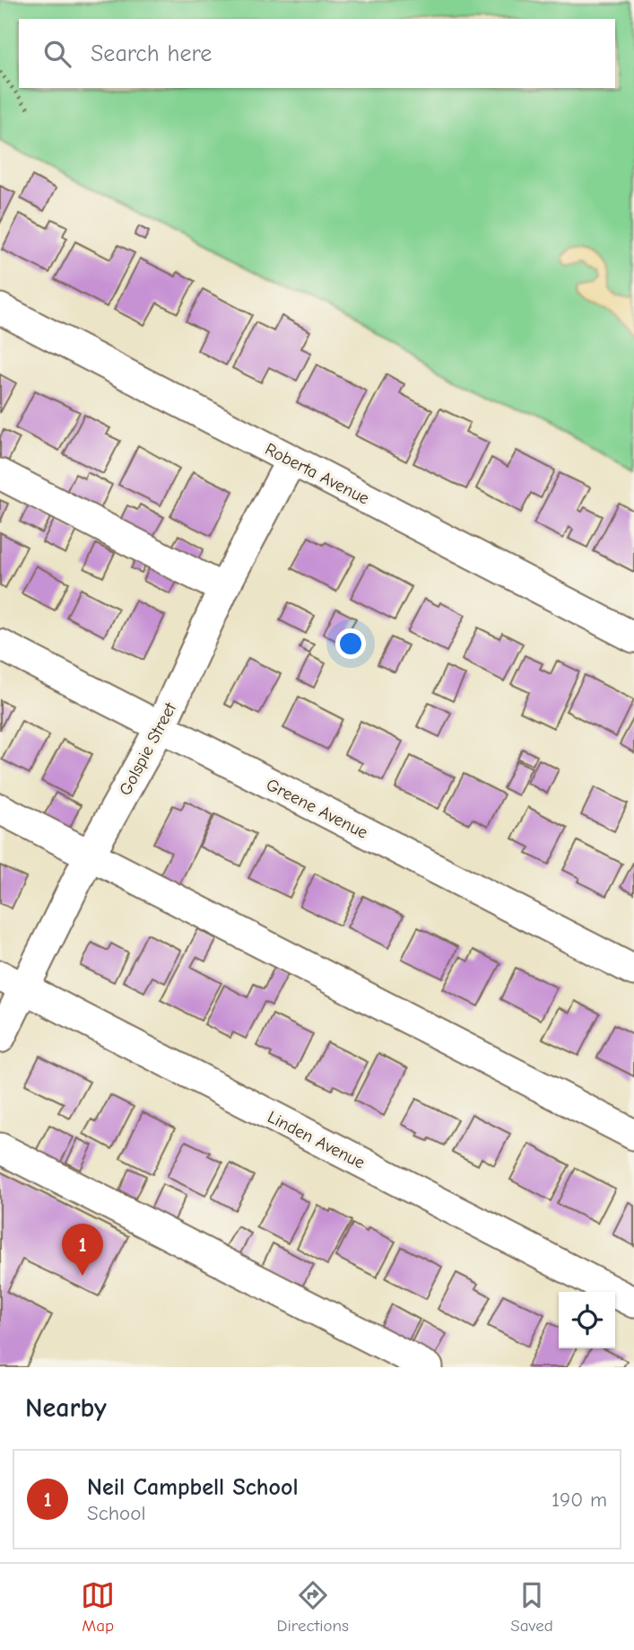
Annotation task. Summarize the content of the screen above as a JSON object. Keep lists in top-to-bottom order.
{
  "streets": {
    "street": [
      "Roberta Avenue",
      "Golspie Street",
      "Greene Avenue",
      "Linden Avenue"
    ]
  },
  "crossings": [
    ["Roberta Avenue", "Golspie Street"],
    ["Golspie Street", "Greene Avenue"],
    ["Golspie Street", "Linden Avenue"]
  ],
  "page": {
    "search": "Search here",
    "pins": "1",
    "heading": "Nearby",
    "list": [
      {
        "mark": "1",
        "name": "Neil Campbell School",
        "note": "School",
        "value": "190 m"
      }
    ],
    "nav": ["Map", "Directions", "Saved"]
  }
}
